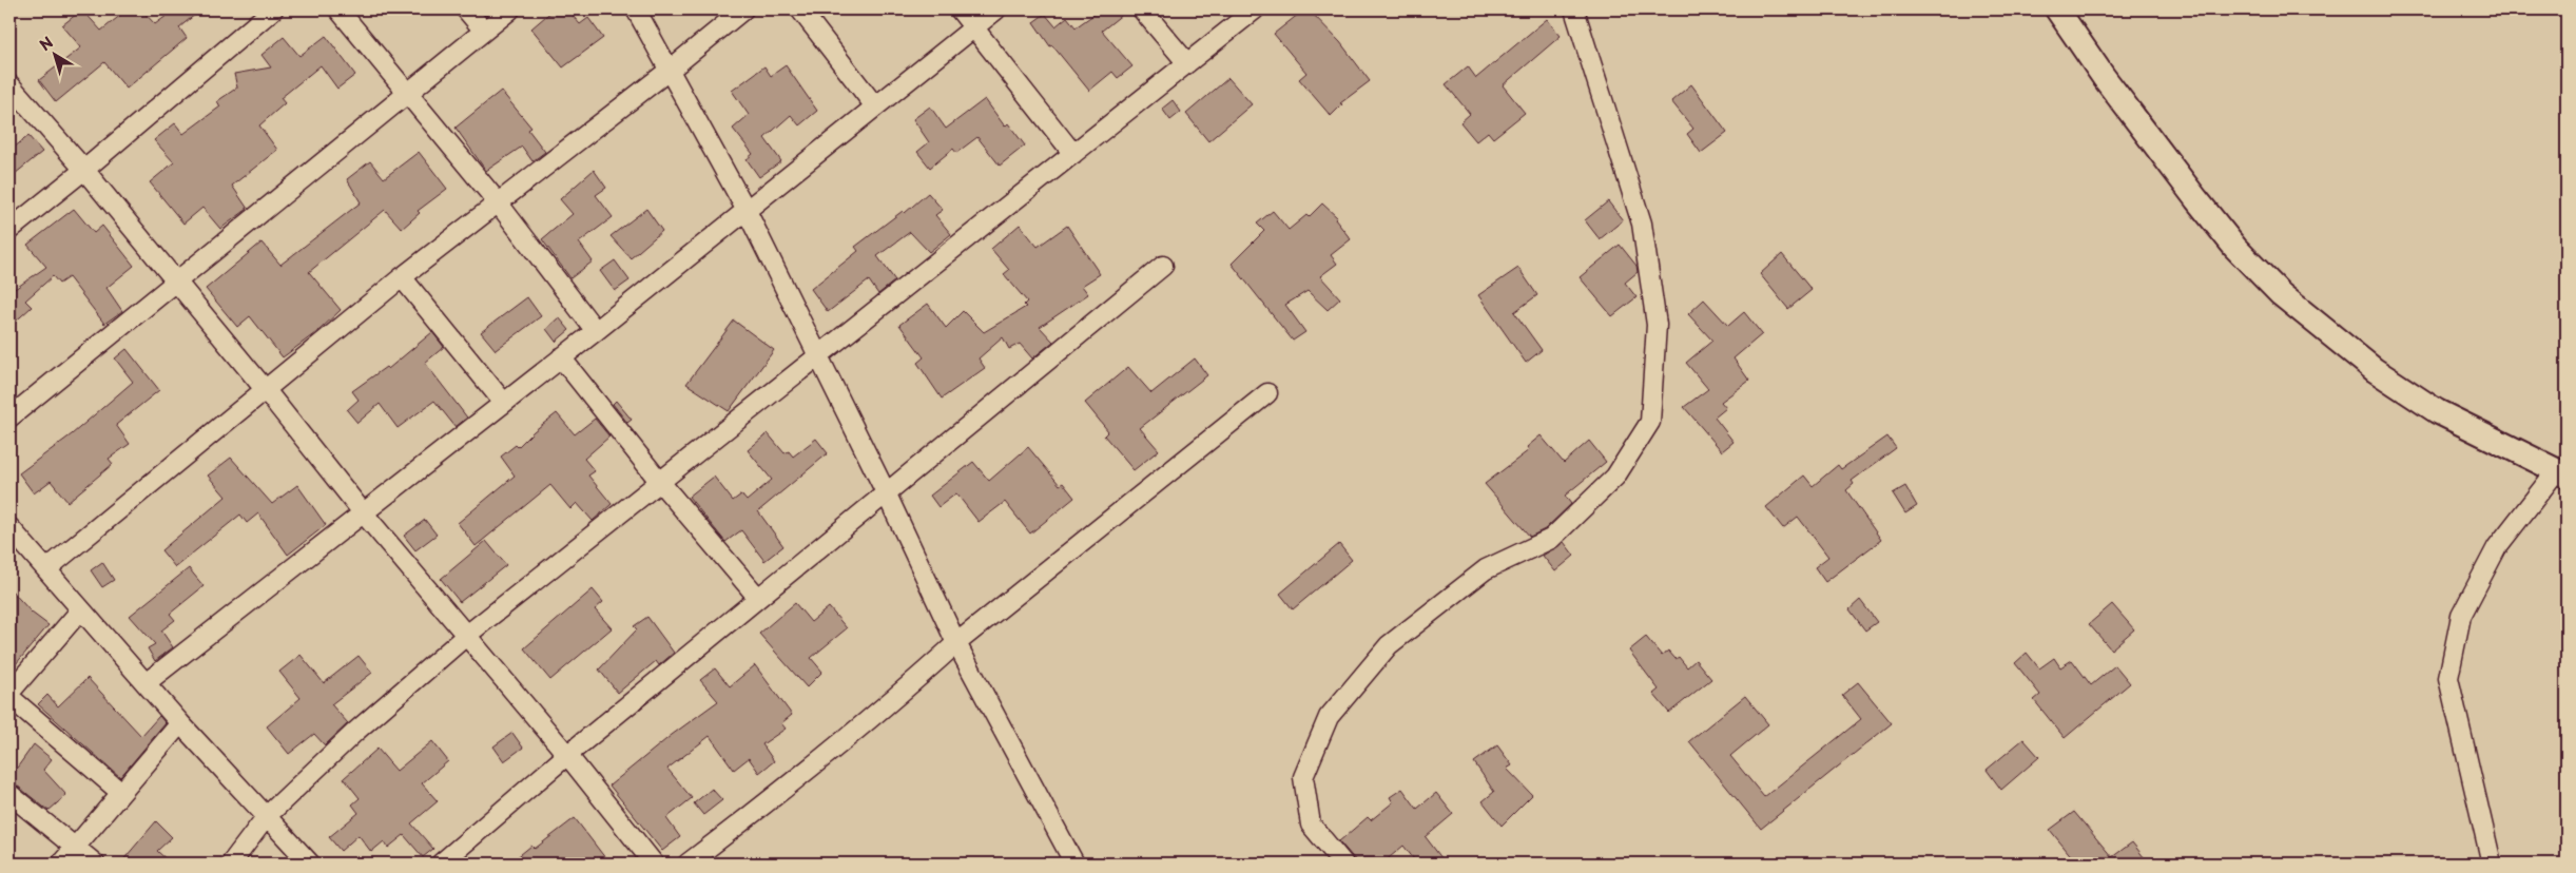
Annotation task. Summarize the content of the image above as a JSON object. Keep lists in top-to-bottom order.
{
  "north": "top left"
}
